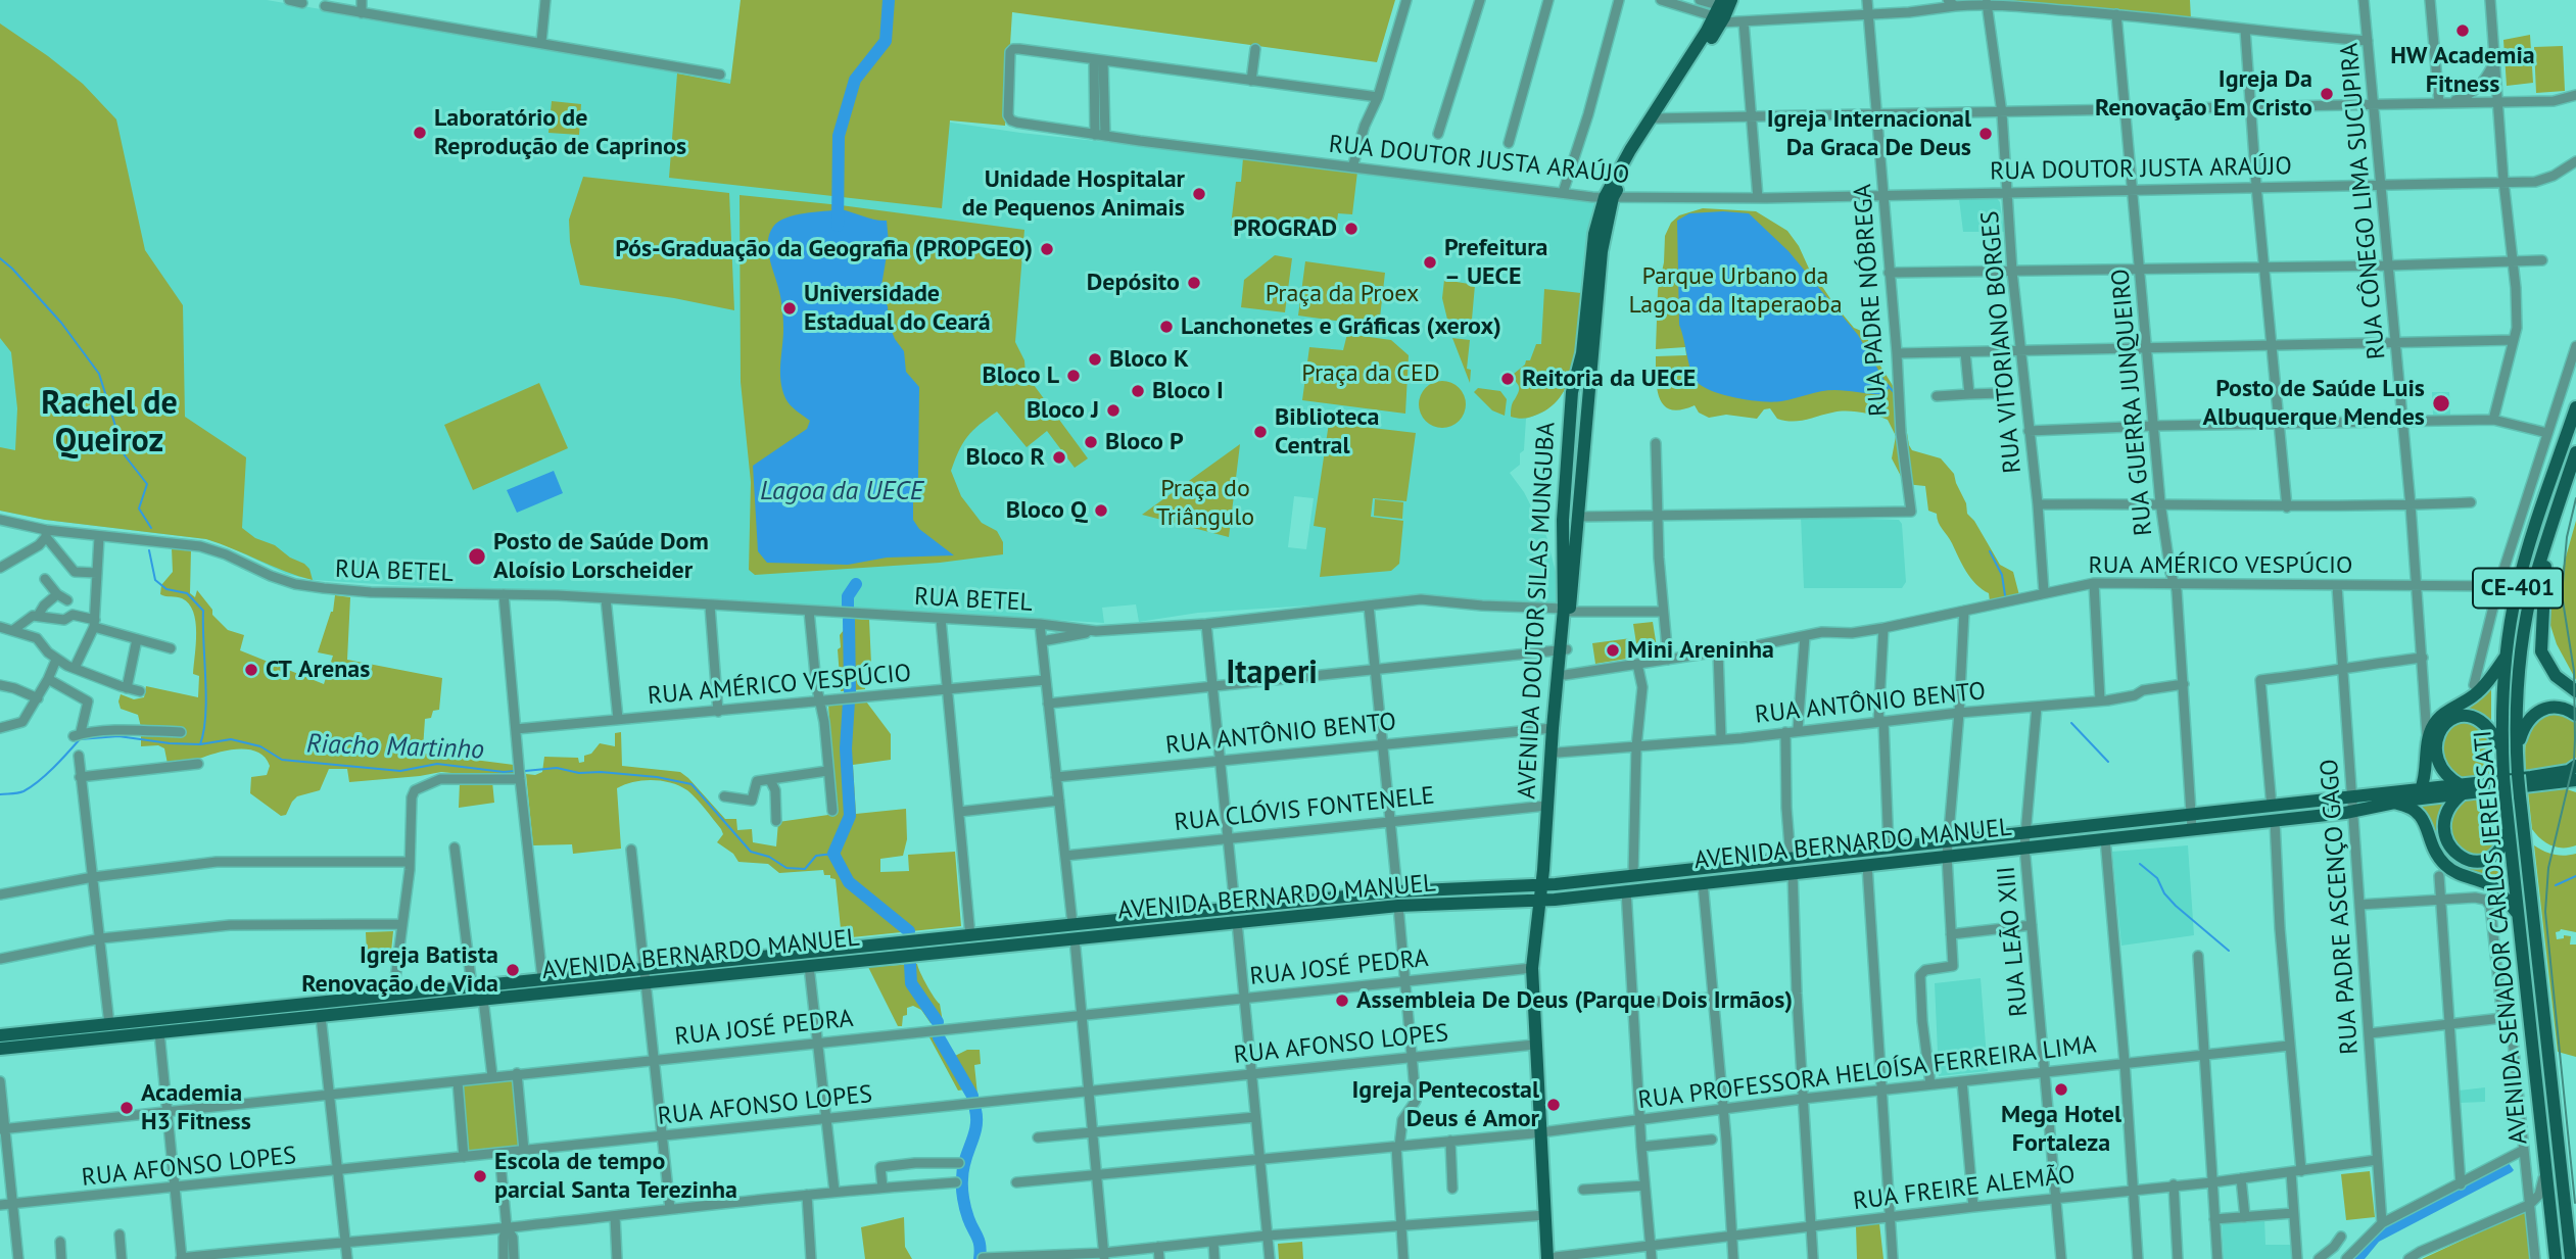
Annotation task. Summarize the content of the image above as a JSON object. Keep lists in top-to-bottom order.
{
  "streets": {
    "main road": [
      "CE-401",
      "AVENIDA DOUTOR SILAS MUNGUBA",
      "AVENIDA BERNARDO MANUEL",
      "AVENIDA SENADOR CARLOS JEREISSATI"
    ],
    "street": [
      "RUA DOUTOR JUSTA ARAÚJO",
      "RUA CÔNEGO LIMA SUCUPIRA",
      "RUA PADRE NÓBREGA",
      "RUA VITORIANO BORGES",
      "RUA GUERRA JUNQUEIRO",
      "RUA AMÉRICO VESPÚCIO",
      "RUA BETEL",
      "RUA ANTÔNIO BENTO",
      "RUA CLÓVIS FONTENELE",
      "RUA PADRE ASCENÇO GAGO",
      "RUA LEÃO XIII",
      "RUA JOSÉ PEDRA",
      "RUA AFONSO LOPES",
      "RUA PROFESSORA HELOÍSA FERREIRA LIMA",
      "RUA FREIRE ALEMÃO"
    ]
  },
  "crossings": [
    ["RUA DOUTOR JUSTA ARAÚJO", "RUA CÔNEGO LIMA SUCUPIRA"],
    ["RUA DOUTOR JUSTA ARAÚJO", "RUA PADRE NÓBREGA"],
    ["RUA DOUTOR JUSTA ARAÚJO", "RUA VITORIANO BORGES"],
    ["RUA DOUTOR JUSTA ARAÚJO", "RUA GUERRA JUNQUEIRO"],
    ["RUA DOUTOR JUSTA ARAÚJO", "AVENIDA DOUTOR SILAS MUNGUBA"],
    ["RUA CÔNEGO LIMA SUCUPIRA", "RUA AMÉRICO VESPÚCIO"],
    ["RUA VITORIANO BORGES", "RUA AMÉRICO VESPÚCIO"],
    ["RUA GUERRA JUNQUEIRO", "RUA AMÉRICO VESPÚCIO"],
    ["RUA GUERRA JUNQUEIRO", "RUA ANTÔNIO BENTO"],
    ["RUA GUERRA JUNQUEIRO", "AVENIDA BERNARDO MANUEL"],
    ["RUA AMÉRICO VESPÚCIO", "AVENIDA DOUTOR SILAS MUNGUBA"],
    ["RUA AMÉRICO VESPÚCIO", "RUA PADRE ASCENÇO GAGO"],
    ["RUA BETEL", "AVENIDA DOUTOR SILAS MUNGUBA"],
    ["AVENIDA DOUTOR SILAS MUNGUBA", "RUA ANTÔNIO BENTO"],
    ["AVENIDA DOUTOR SILAS MUNGUBA", "RUA CLÓVIS FONTENELE"],
    ["AVENIDA DOUTOR SILAS MUNGUBA", "AVENIDA BERNARDO MANUEL"],
    ["AVENIDA DOUTOR SILAS MUNGUBA", "RUA JOSÉ PEDRA"],
    ["AVENIDA DOUTOR SILAS MUNGUBA", "RUA AFONSO LOPES"],
    ["AVENIDA DOUTOR SILAS MUNGUBA", "RUA PROFESSORA HELOÍSA FERREIRA LIMA"],
    ["AVENIDA DOUTOR SILAS MUNGUBA", "RUA FREIRE ALEMÃO"],
    ["RUA ANTÔNIO BENTO", "RUA LEÃO XIII"],
    ["AVENIDA BERNARDO MANUEL", "RUA PADRE ASCENÇO GAGO"],
    ["AVENIDA BERNARDO MANUEL", "AVENIDA SENADOR CARLOS JEREISSATI"],
    ["AVENIDA BERNARDO MANUEL", "RUA LEÃO XIII"],
    ["RUA PADRE ASCENÇO GAGO", "RUA FREIRE ALEMÃO"],
    ["RUA LEÃO XIII", "RUA PROFESSORA HELOÍSA FERREIRA LIMA"],
    ["RUA LEÃO XIII", "RUA FREIRE ALEMÃO"]
  ],
  "districts": ["Rachel de Queiroz", "Itaperi"],
  "water": ["Lagoa da UECE", "Riacho Martinho"],
  "parks": [
    "Parque Urbano da Lagoa da Itaperaoba",
    "Praça da Proex",
    "Praça da CED",
    "Praça do Triângulo"
  ],
  "places": [
    "HW Academia Fitness",
    "Igreja Da Renovação Em Cristo",
    "Laboratório de Reprodução de Caprinos",
    "Igreja Internacional Da Graca De Deus",
    "Unidade Hospitalar de Pequenos Animais",
    "PROGRAD",
    "Pós-Graduação da Geografia (PROPGEO)",
    "Prefeitura – UECE",
    "Depósito",
    "Universidade Estadual do Ceará",
    "Lanchonetes e Gráficas (xerox)",
    "Bloco K",
    "Bloco L",
    "Reitoria da UECE",
    "Bloco I",
    "Posto de Saúde Luis Albuquerque Mendes",
    "Bloco J",
    "Biblioteca Central",
    "Bloco P",
    "Bloco R",
    "Bloco Q",
    "Posto de Saúde Dom Aloísio Lorscheider",
    "Mini Areninha",
    "CT Arenas",
    "Igreja Batista Renovação de Vida",
    "Assembleia De Deus (Parque Dois Irmãos)",
    "Mega Hotel Fortaleza",
    "Igreja Pentecostal Deus é Amor",
    "Academia H3 Fitness",
    "Escola de tempo parcial Santa Terezinha"
  ]
}
